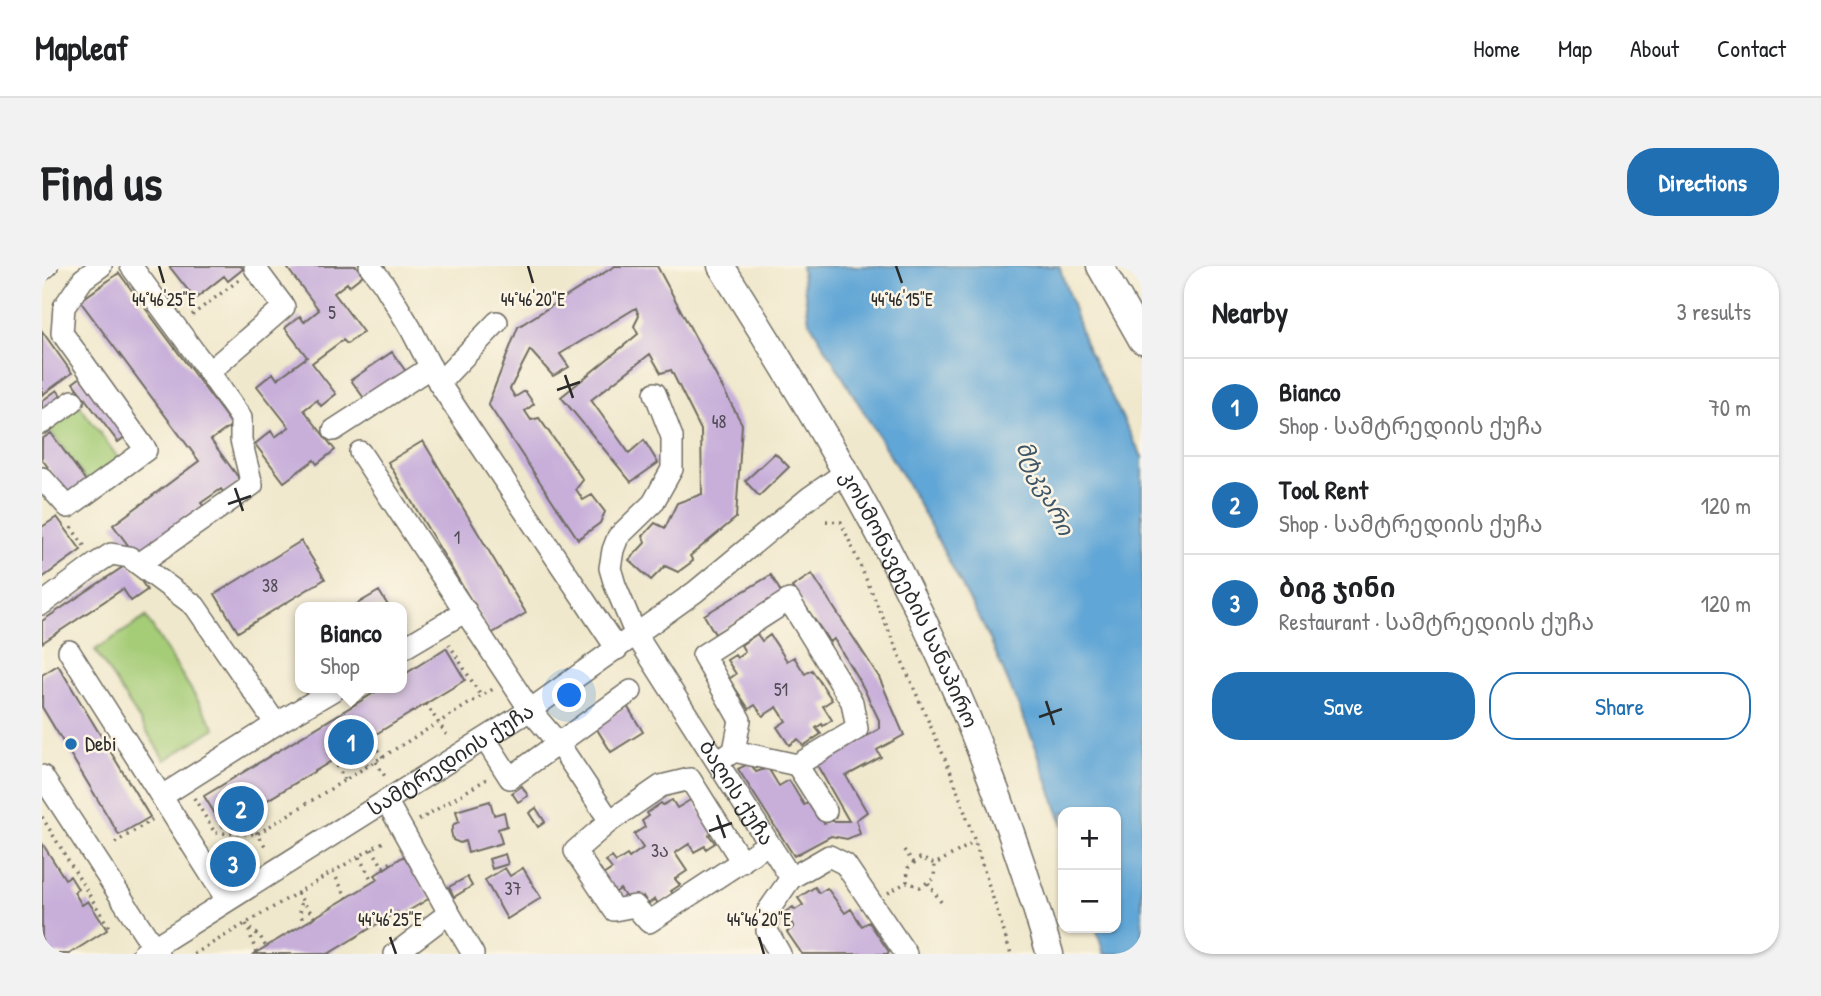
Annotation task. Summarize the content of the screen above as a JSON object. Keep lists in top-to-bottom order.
{
  "streets": {
    "main road": ["კოსმონავტების სანაპირო"],
    "street": ["სამტრედიის ქუჩა", "ბაღის ქუჩა"]
  },
  "crossings": [
    ["კოსმონავტების სანაპირო", "სამტრედიის ქუჩა"],
    ["სამტრედიის ქუჩა", "ბაღის ქუჩა"]
  ],
  "water": ["მტკვარი"],
  "places": ["Debi"],
  "house_numbers": [
    "5",
    "48",
    "1",
    "38",
    "51",
    "3ა",
    "37"
  ],
  "page": {
    "header": "Mapleaf",
    "nav": [
      "Home",
      "Map",
      "About",
      "Contact"
    ],
    "buttons": [
      "Directions",
      ["Save", "Share"]
    ],
    "title": "Find us",
    "heading": ["Nearby", "3 results"],
    "list": [
      {
        "mark": "1",
        "name": "Bianco",
        "note": "Shop · სამტრედიის ქუჩა",
        "value": "70 m"
      },
      {
        "mark": "2",
        "name": "Tool Rent",
        "note": "Shop · სამტრედიის ქუჩა",
        "value": "120 m"
      },
      {
        "mark": "3",
        "name": "ბიგ ჯინი",
        "note": "Restaurant · სამტრედიის ქუჩა",
        "value": "120 m"
      }
    ],
    "popup": ["Bianco", "Shop"],
    "pins": ["1", "2", "3"],
    "map_buttons": ["+", "−"]
  },
  "coordinates": ["44°46'25\"E", "44°46'20\"E", "44°46'15\"E"]
}
